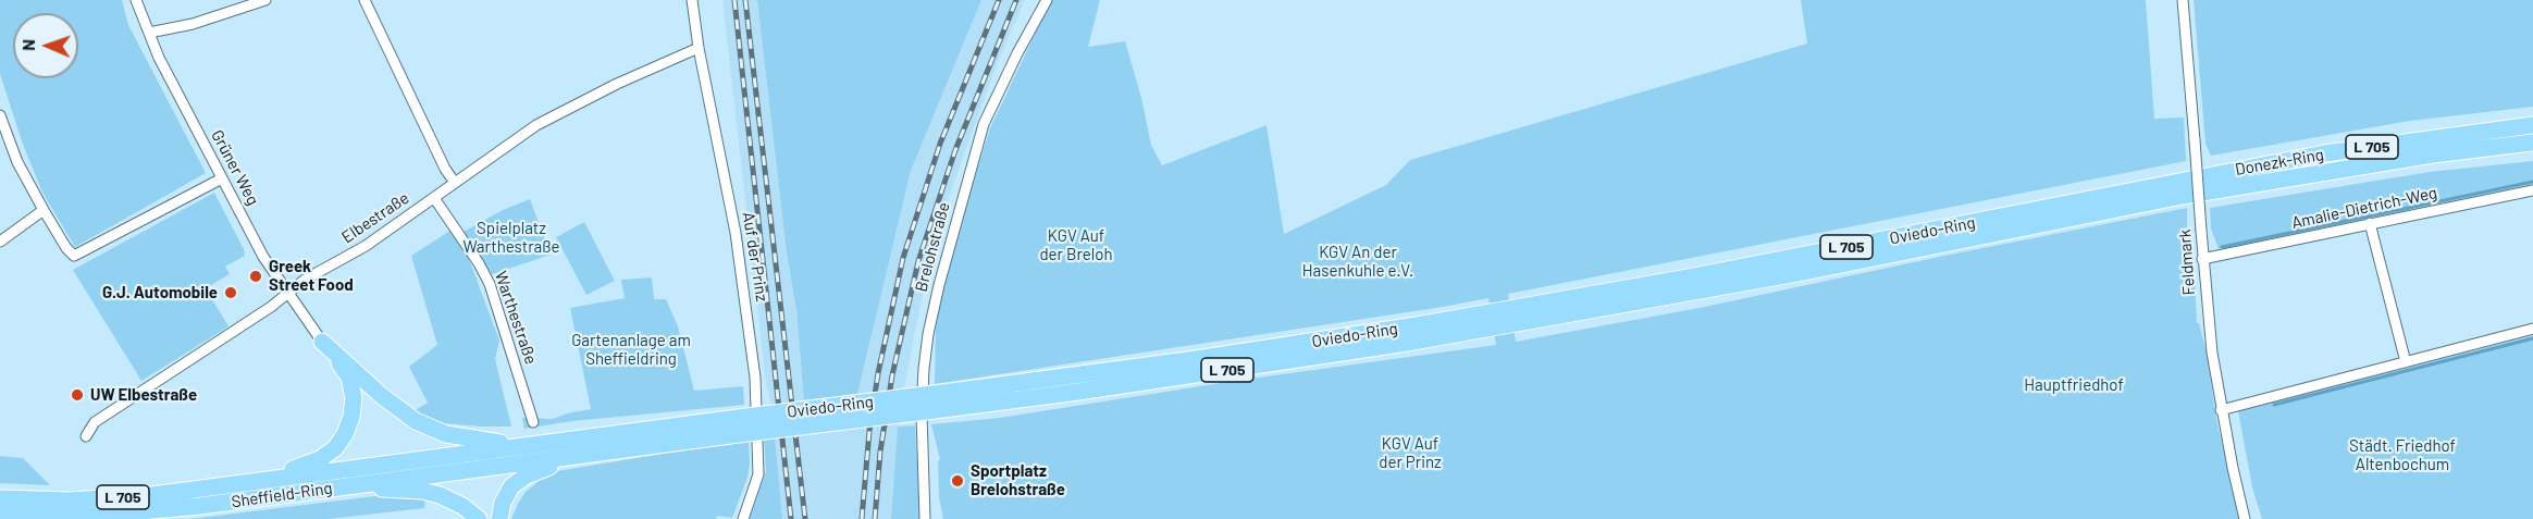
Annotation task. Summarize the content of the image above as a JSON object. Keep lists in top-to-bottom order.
{
  "streets": {
    "highway": [
      "L 705",
      "Donezk-Ring",
      "Oviedo-Ring",
      "Sheffield-Ring"
    ],
    "street": [
      "Grüner Weg",
      "Amalie-Dietrich-Weg",
      "Elbestraße",
      "Brelohstraße",
      "Auf der Prinz",
      "Feldmark",
      "Warthestraße"
    ]
  },
  "crossings": [
    ["L 705", "Grüner Weg"],
    ["L 705", "Oviedo-Ring"],
    ["L 705", "Sheffield-Ring"],
    ["Donezk-Ring", "Oviedo-Ring"],
    ["Grüner Weg", "Elbestraße"],
    ["Amalie-Dietrich-Weg", "Feldmark"],
    ["Elbestraße", "Auf der Prinz"],
    ["Elbestraße", "Warthestraße"],
    ["Oviedo-Ring", "Sheffield-Ring"]
  ],
  "parks": [
    "Spielplatz Warthestraße",
    "KGV Auf der Breloh",
    "KGV An der Hasenkuhle e.V.",
    "Gartenanlage am Sheffieldring",
    "Hauptfriedhof",
    "KGV Auf der Prinz",
    "Städt. Friedhof Altenbochum"
  ],
  "places": [
    "Greek Street Food",
    "G.J. Automobile",
    "UW Elbestraße",
    "Sportplatz Brelohstraße"
  ],
  "north": "left"
}
